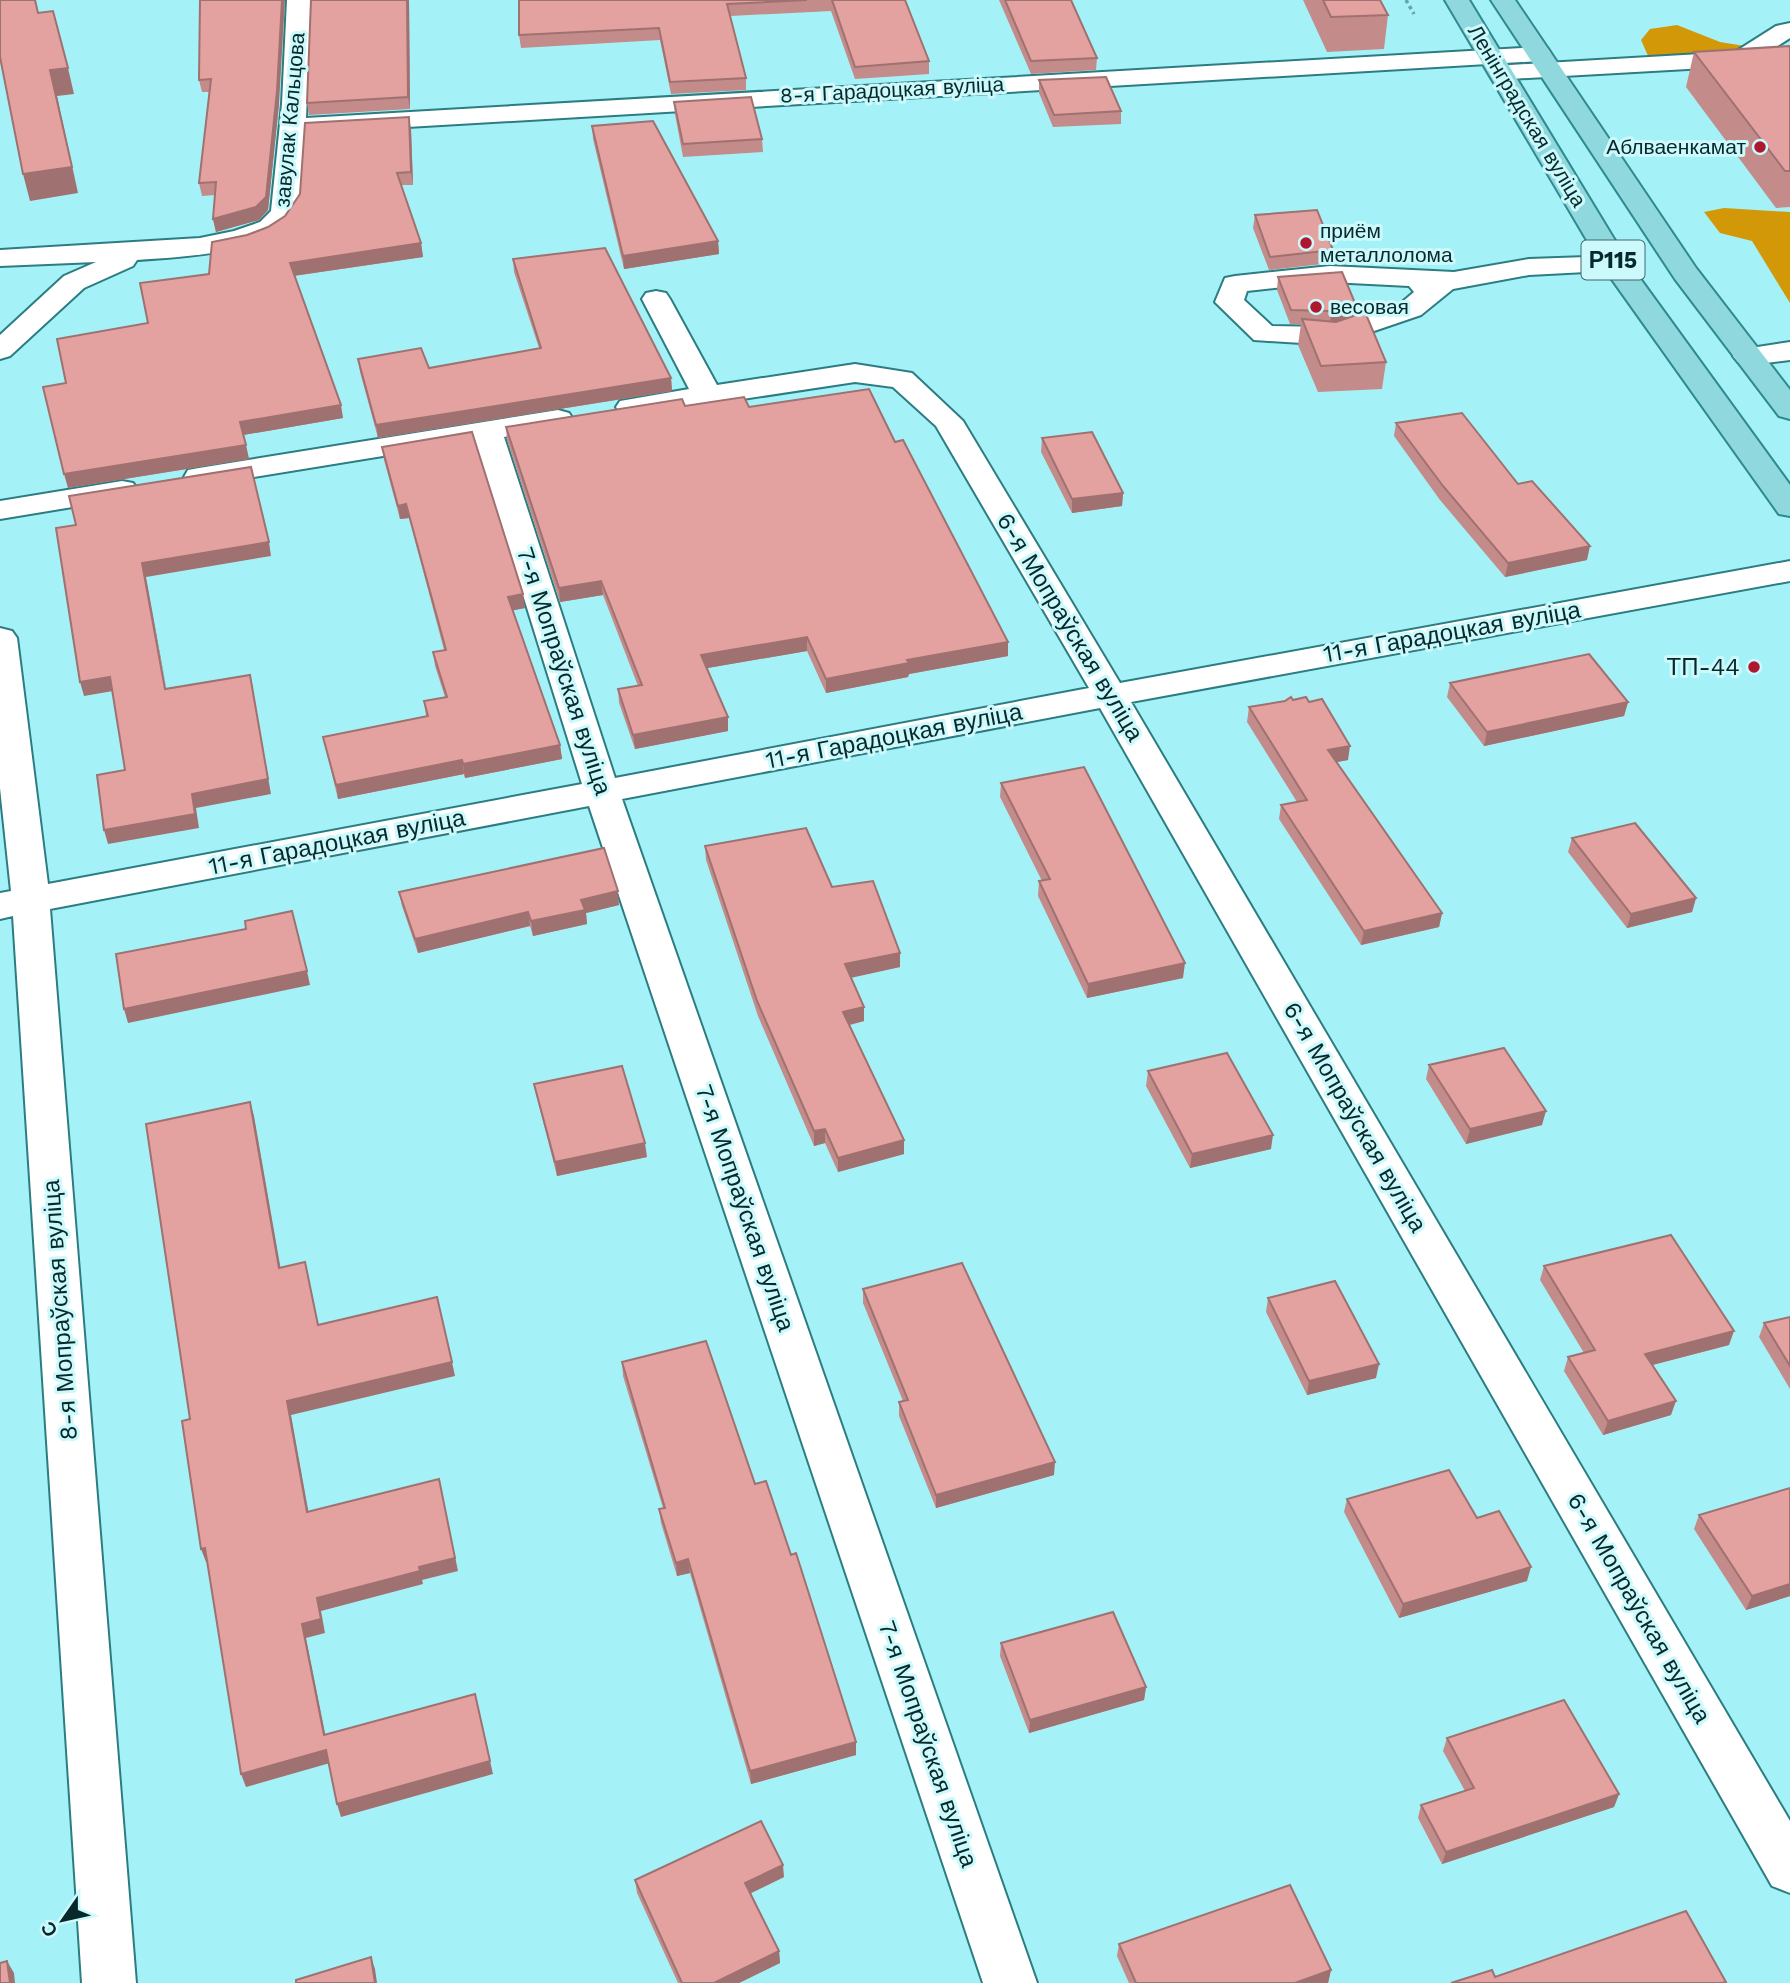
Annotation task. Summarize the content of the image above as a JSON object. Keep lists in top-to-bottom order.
{
  "streets": {
    "main road": ["Ленінградская вуліца", "Р115"],
    "street": [
      "8-я Гарадоцкая вуліца",
      "завулак Кальцова",
      "6-я Мопраўская вуліца",
      "11-я Гарадоцкая вуліца",
      "7-я Мопраўская вуліца",
      "8-я Мопраўская вуліца"
    ]
  },
  "crossings": [
    ["8-я Гарадоцкая вуліца", "Ленінградская вуліца"],
    ["8-я Гарадоцкая вуліца", "завулак Кальцова"],
    ["6-я Мопраўская вуліца", "11-я Гарадоцкая вуліца"],
    ["11-я Гарадоцкая вуліца", "7-я Мопраўская вуліца"],
    ["11-я Гарадоцкая вуліца", "8-я Мопраўская вуліца"]
  ],
  "places": [
    "Аблваенкамат",
    "приём металлолома",
    "весовая",
    "ТП-44"
  ],
  "north": "bottom left"
}
